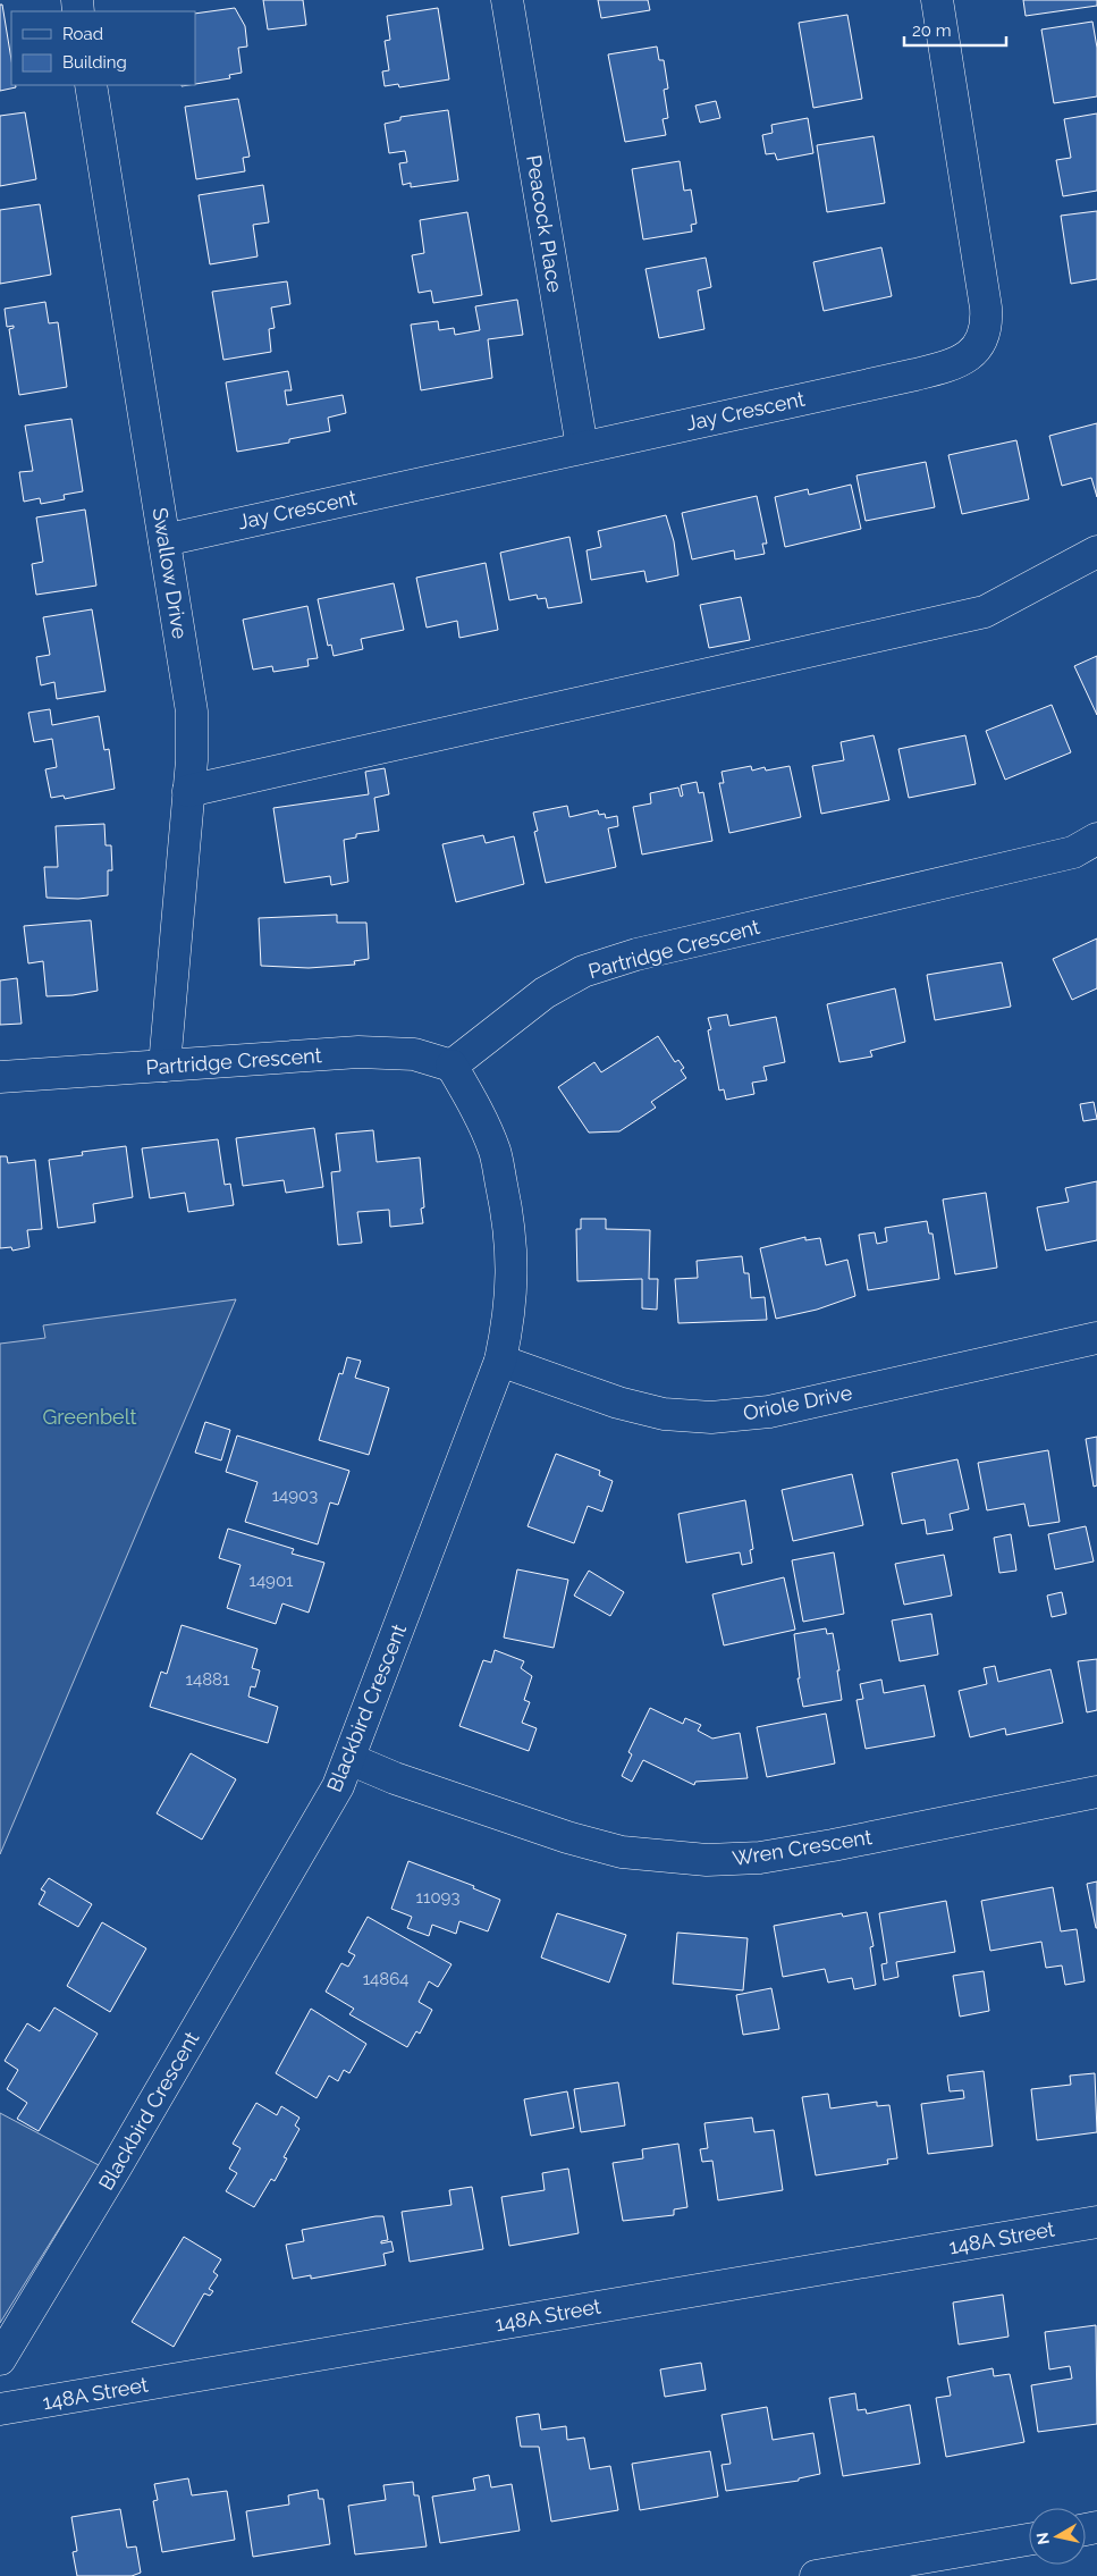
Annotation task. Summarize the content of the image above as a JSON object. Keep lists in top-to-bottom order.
{
  "streets": {
    "street": [
      "Peacock Place",
      "Jay Crescent",
      "Swallow Drive",
      "Partridge Crescent",
      "Oriole Drive",
      "Blackbird Crescent",
      "Wren Crescent",
      "148A Street"
    ]
  },
  "crossings": [
    ["Peacock Place", "Jay Crescent"],
    ["Jay Crescent", "Swallow Drive"],
    ["Swallow Drive", "Partridge Crescent"],
    ["Partridge Crescent", "Blackbird Crescent"],
    ["Oriole Drive", "Blackbird Crescent"],
    ["Blackbird Crescent", "Wren Crescent"]
  ],
  "parks": ["Greenbelt"],
  "house_numbers": [
    "14903",
    "14901",
    "14881",
    "11093",
    "14864"
  ],
  "legend": ["Road", "Building"],
  "scale_bar": "20 m",
  "north": "left"
}
